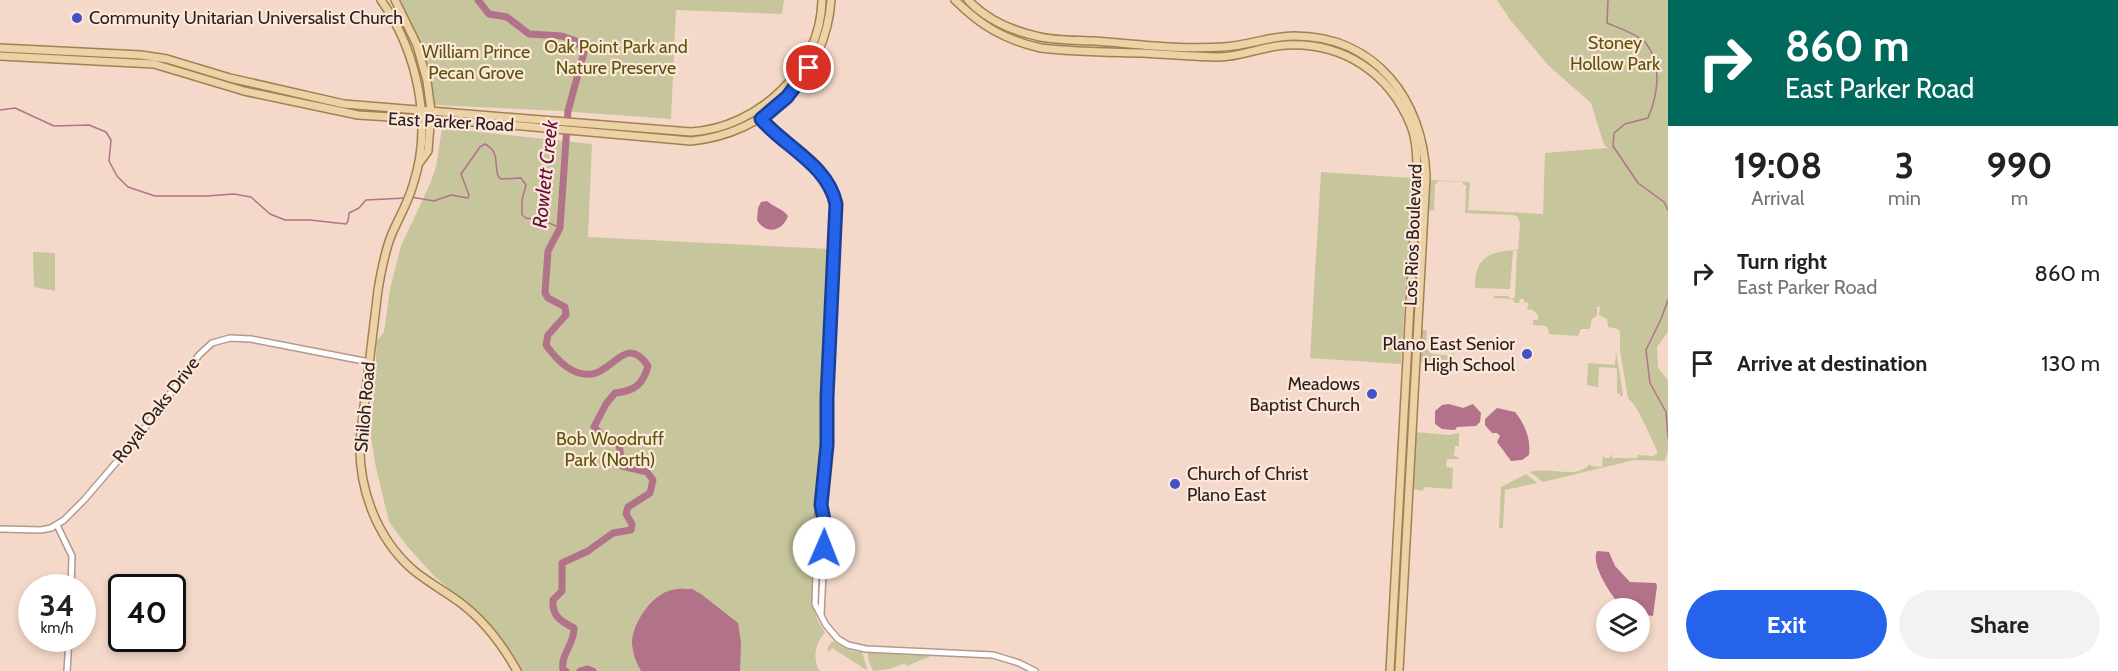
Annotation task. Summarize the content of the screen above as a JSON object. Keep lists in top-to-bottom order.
{
  "streets": {
    "main road": ["East Parker Road", "Los Rios Boulevard", "Shiloh Road"],
    "street": ["Royal Oaks Drive"]
  },
  "crossings": [
    ["East Parker Road", "Shiloh Road"],
    ["Shiloh Road", "Royal Oaks Drive"]
  ],
  "water": ["Rowlett Creek"],
  "parks": [
    "Stoney Hollow Park",
    "Oak Point Park and Nature Preserve",
    "William Prince Pecan Grove",
    "Bob Woodruff Park (North)"
  ],
  "places": [
    "Community Unitarian Universalist Church",
    "Plano East Senior High School",
    "Meadows Baptist Church",
    "Church of Christ Plano East"
  ],
  "page": {
    "turn": ["860 m", "East Parker Road"],
    "eta": [
      "19:08",
      "Arrival",
      "3",
      "min",
      "990",
      "m"
    ],
    "list": [
      {
        "name": "Turn right",
        "note": "East Parker Road",
        "value": "860 m"
      },
      {
        "name": "Arrive at destination",
        "value": "130 m"
      }
    ],
    "speed": "34 km/h",
    "limit": "40",
    "buttons": ["Exit", "Share"]
  }
}
